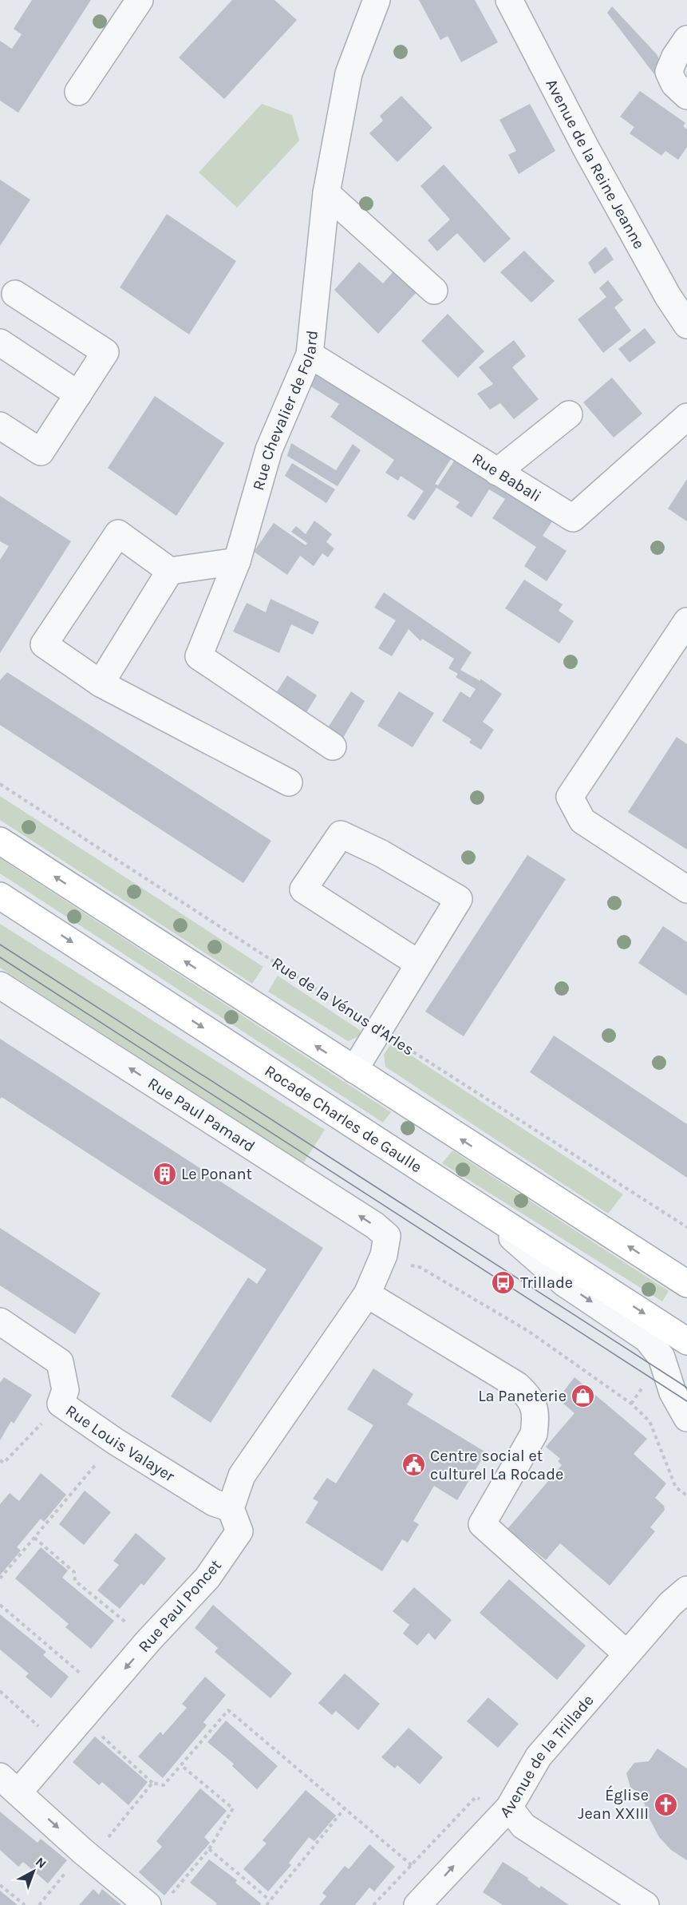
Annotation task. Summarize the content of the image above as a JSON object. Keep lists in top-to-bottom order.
{
  "streets": {
    "main road": ["Rocade Charles de Gaulle"],
    "street": [
      "Avenue de la Reine Jeanne",
      "Rue Chevalier de Folard",
      "Rue Babali",
      "Rue Paul Pamard",
      "Rue Louis Valayer",
      "Rue Paul Poncet",
      "Avenue de la Trillade"
    ],
    "path": ["Rue de la Vénus d'Arles"]
  },
  "crossings": [
    ["Rue Chevalier de Folard", "Rue Babali"],
    ["Rue Louis Valayer", "Rue Paul Poncet"]
  ],
  "one_way": ["Rue Paul Pamard"],
  "places": {
    "building": ["Le Ponant"],
    "bus stop": ["Trillade"],
    "shop": ["La Paneterie"],
    "public building": ["Centre social et culturel La Rocade"],
    "church": ["Église Jean XXIII"]
  },
  "north": "top right"
}
